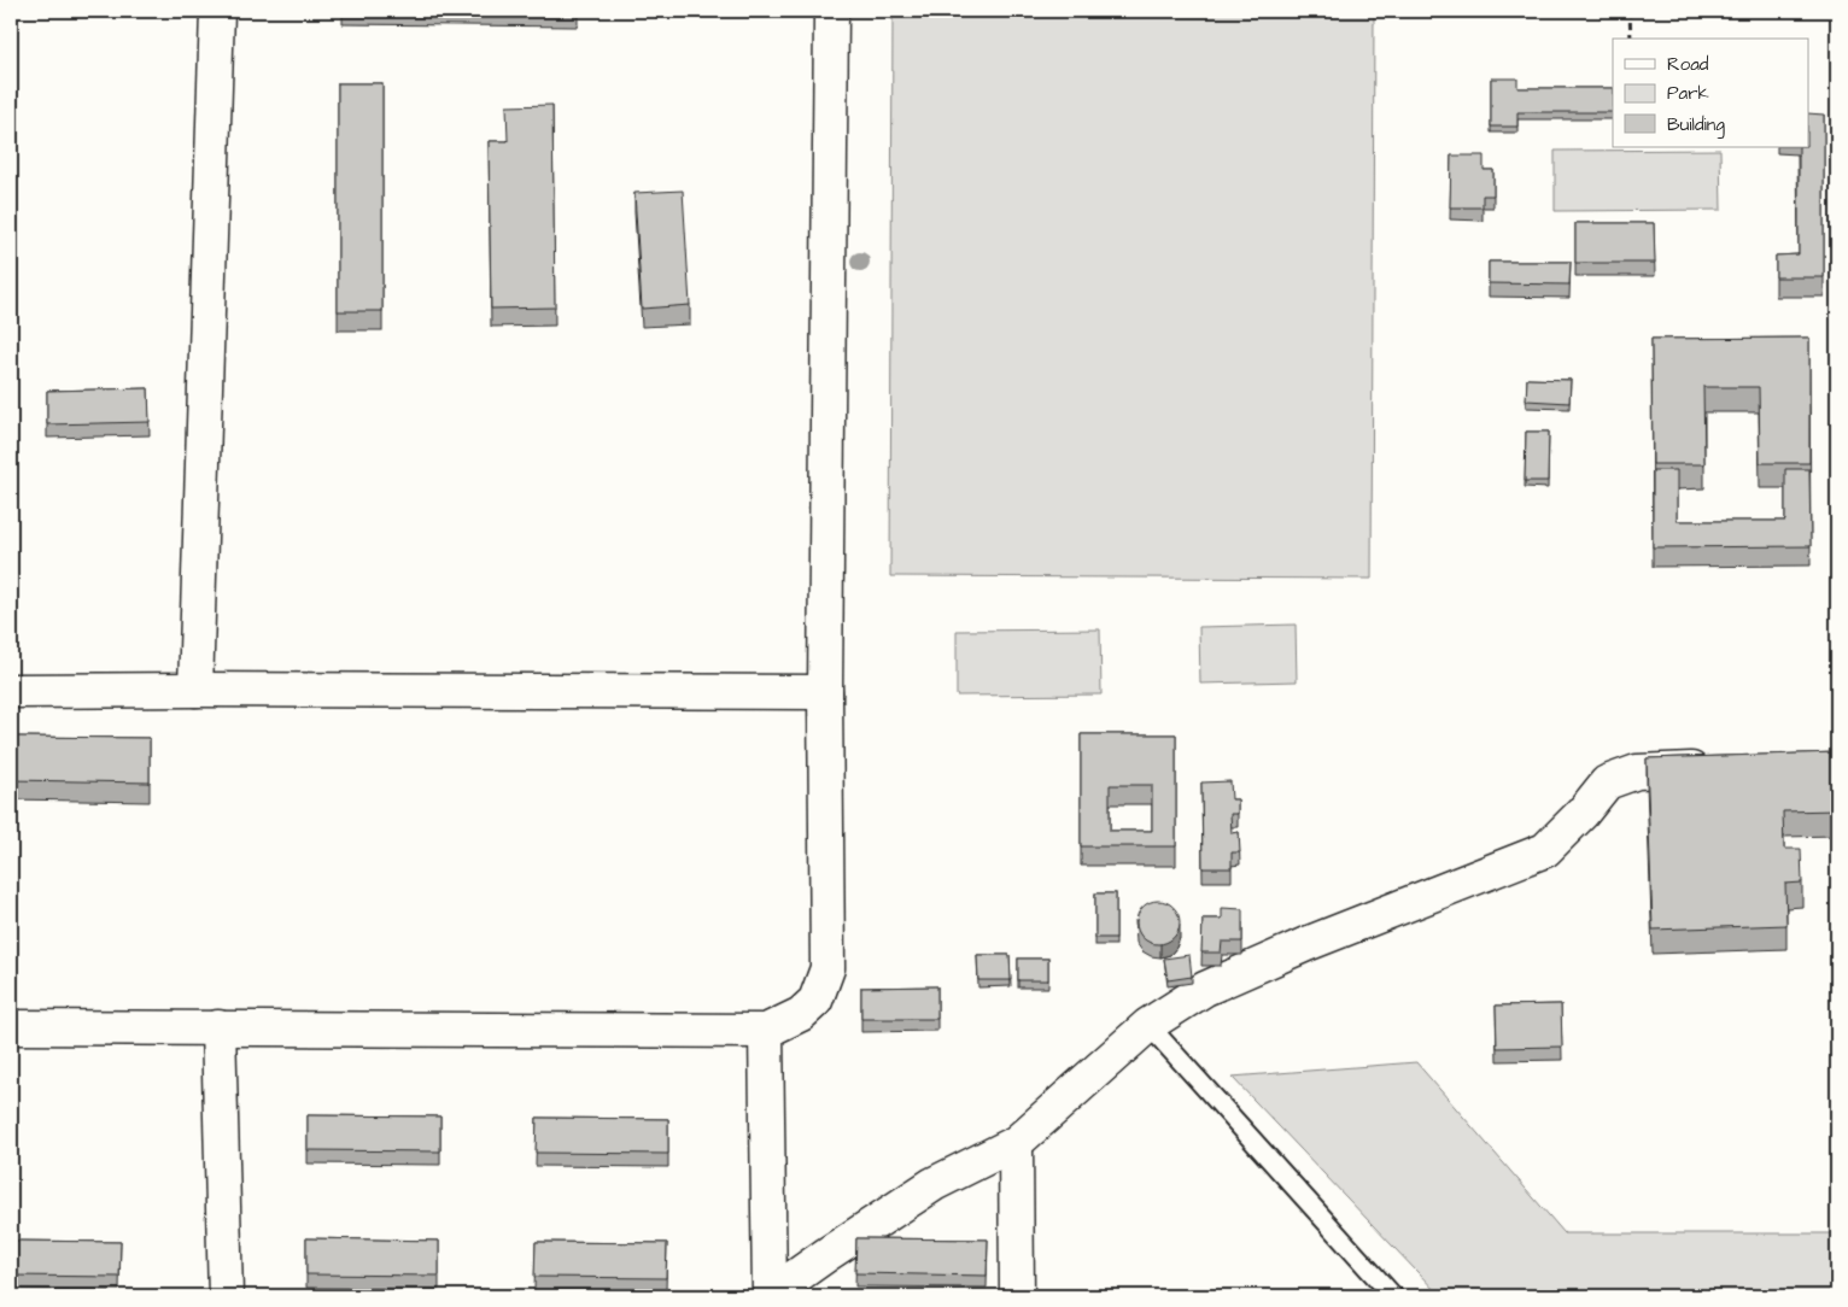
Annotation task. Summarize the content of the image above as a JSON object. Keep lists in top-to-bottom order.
{
  "legend": ["Road", "Park", "Building"]
}
